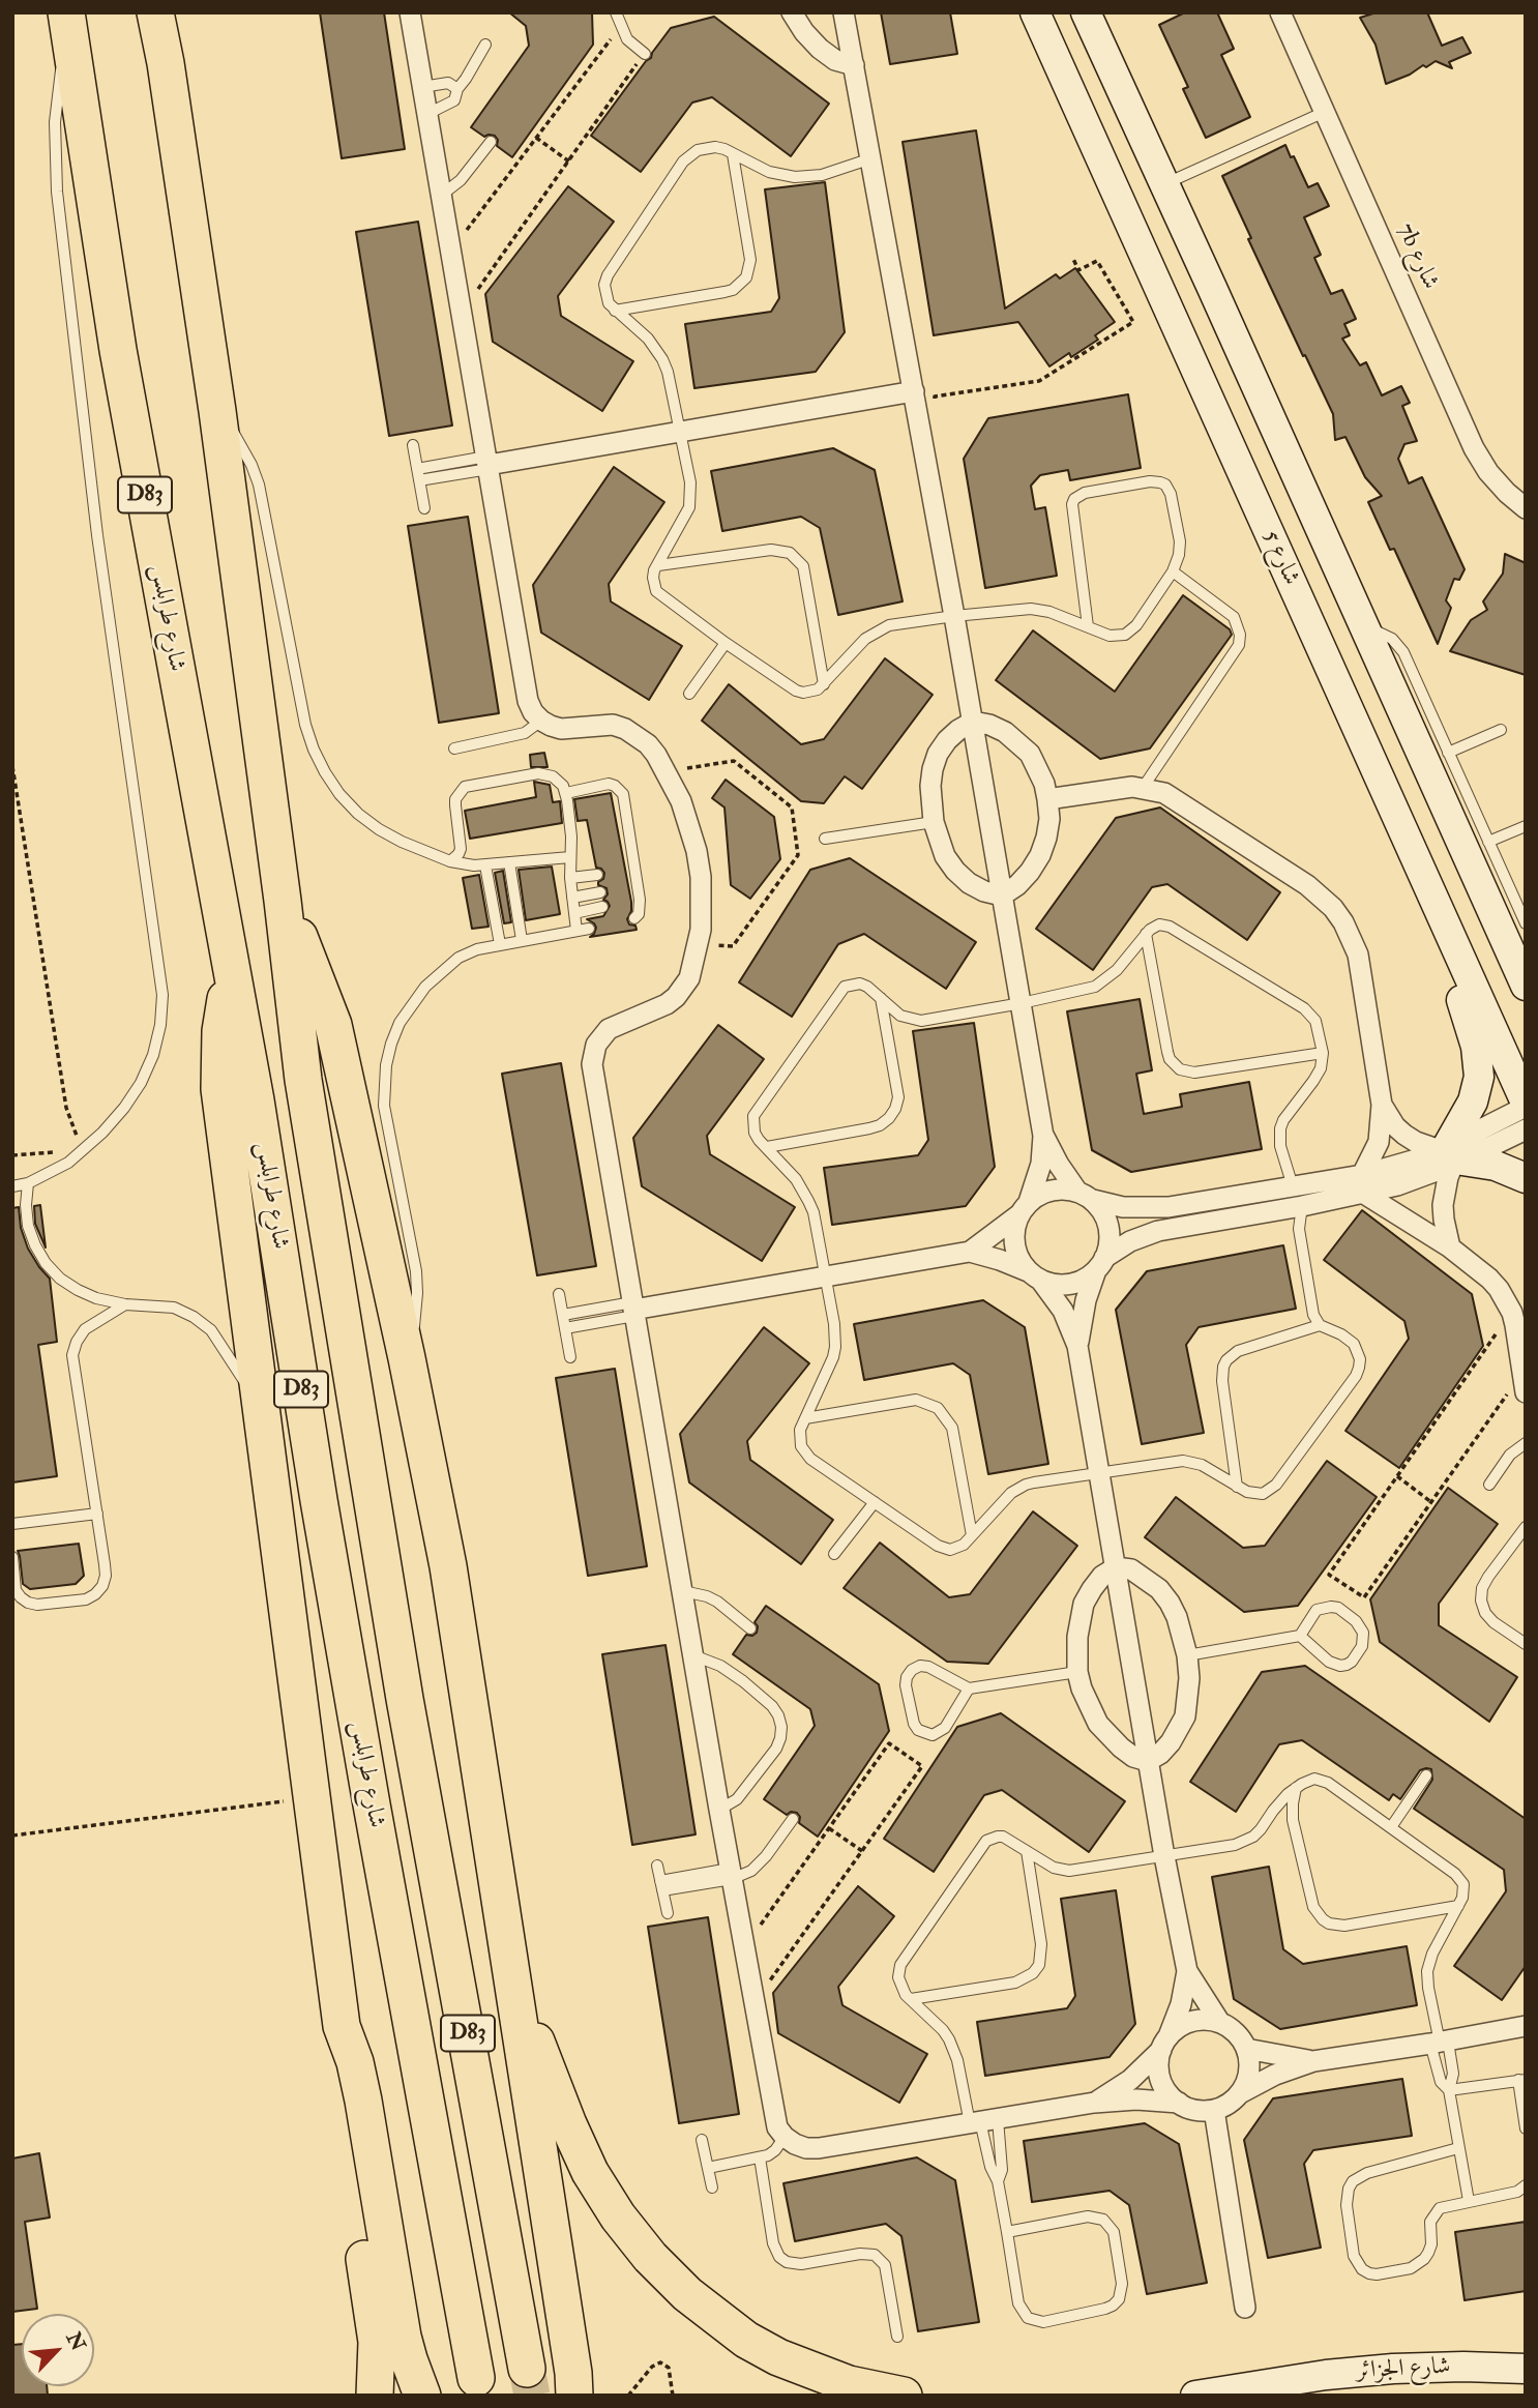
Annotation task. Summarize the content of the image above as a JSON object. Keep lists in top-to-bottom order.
{
  "streets": {
    "highway": ["D83", "شارع طرابلس"],
    "street": ["7b شارع", "شارع 5", "شارع الجزائر"]
  },
  "north": "top right"
}
